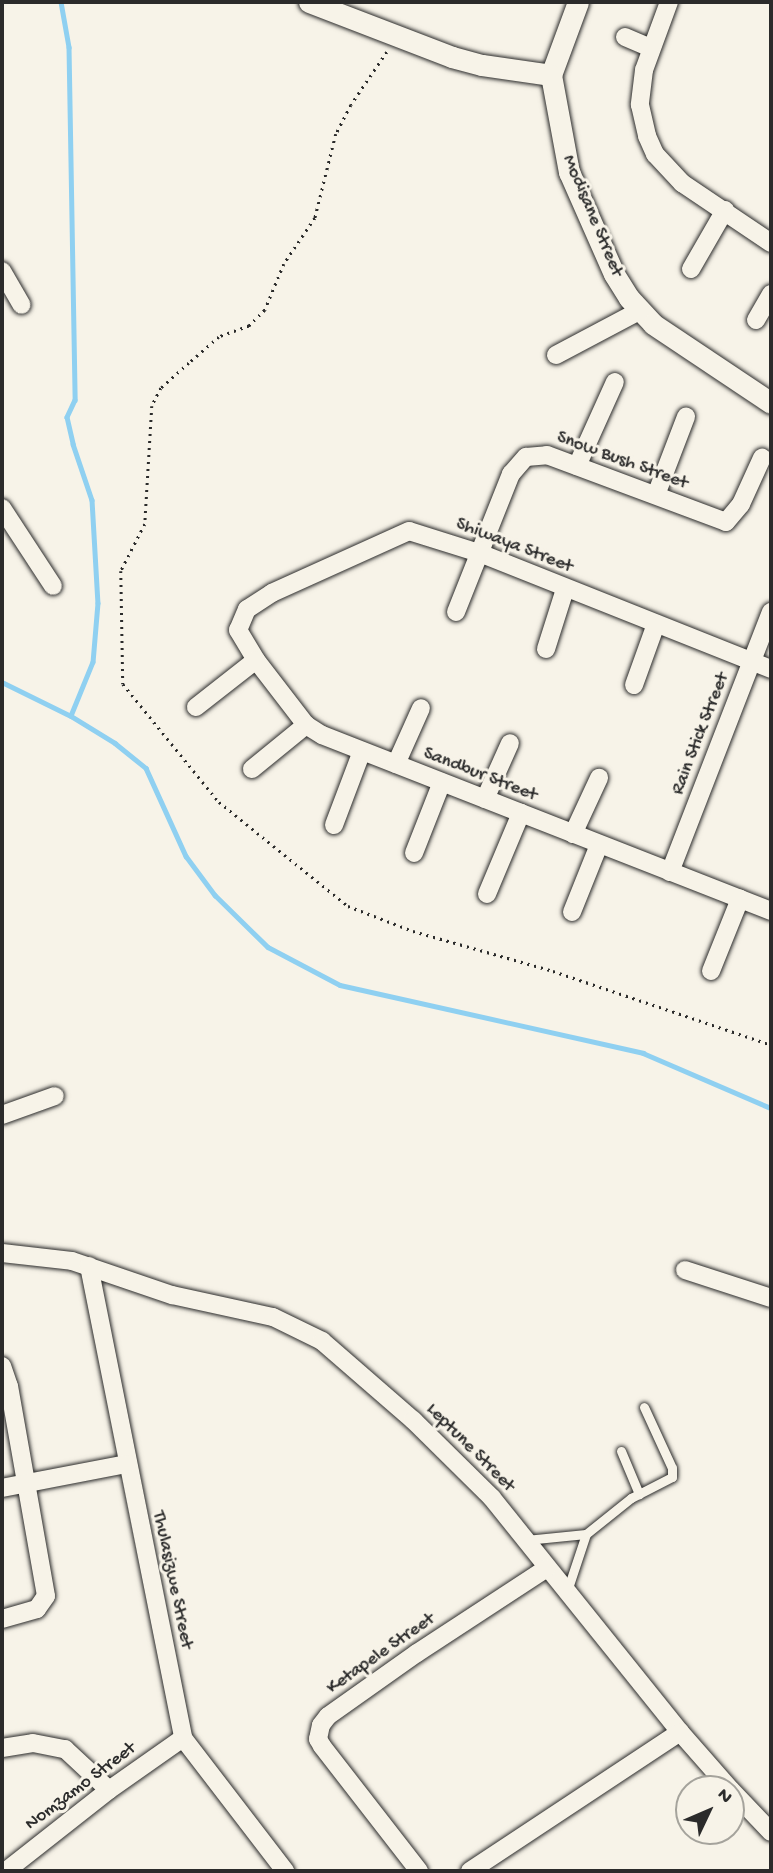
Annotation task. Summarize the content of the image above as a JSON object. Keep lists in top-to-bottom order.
{
  "streets": {
    "street": [
      "Modisane Street",
      "Snow Bush Street",
      "Shiwaya Street",
      "Rain Stick Street",
      "Sandbur Street",
      "Leptune Street",
      "Thulasizwe Street",
      "Ketapele Street",
      "Nomzamo Street"
    ]
  },
  "crossings": [
    ["Snow Bush Street", "Shiwaya Street"],
    ["Shiwaya Street", "Rain Stick Street"],
    ["Shiwaya Street", "Sandbur Street"],
    ["Rain Stick Street", "Sandbur Street"],
    ["Leptune Street", "Thulasizwe Street"],
    ["Leptune Street", "Ketapele Street"],
    ["Thulasizwe Street", "Nomzamo Street"]
  ],
  "north": "top right"
}
